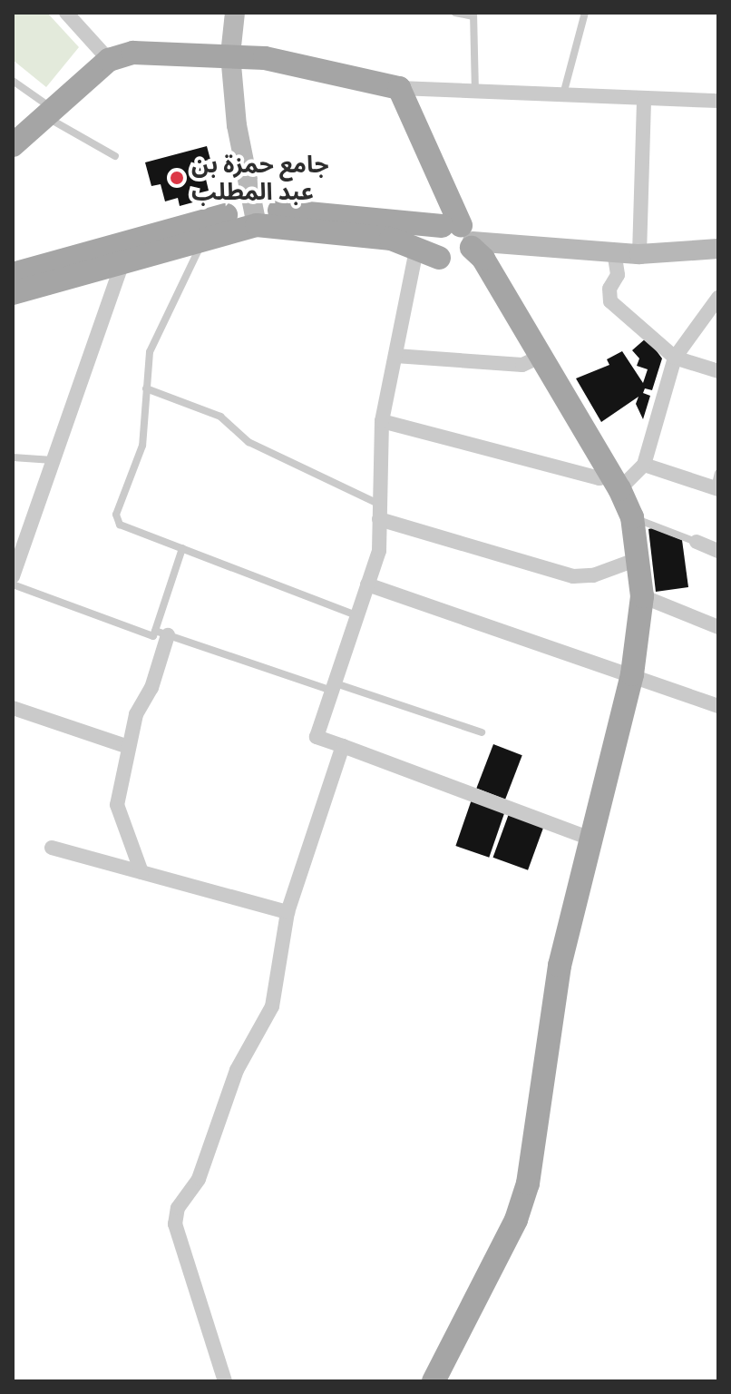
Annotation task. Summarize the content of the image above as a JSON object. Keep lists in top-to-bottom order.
{
  "places": ["جامع حمزة بن عبد المطلب"]
}
